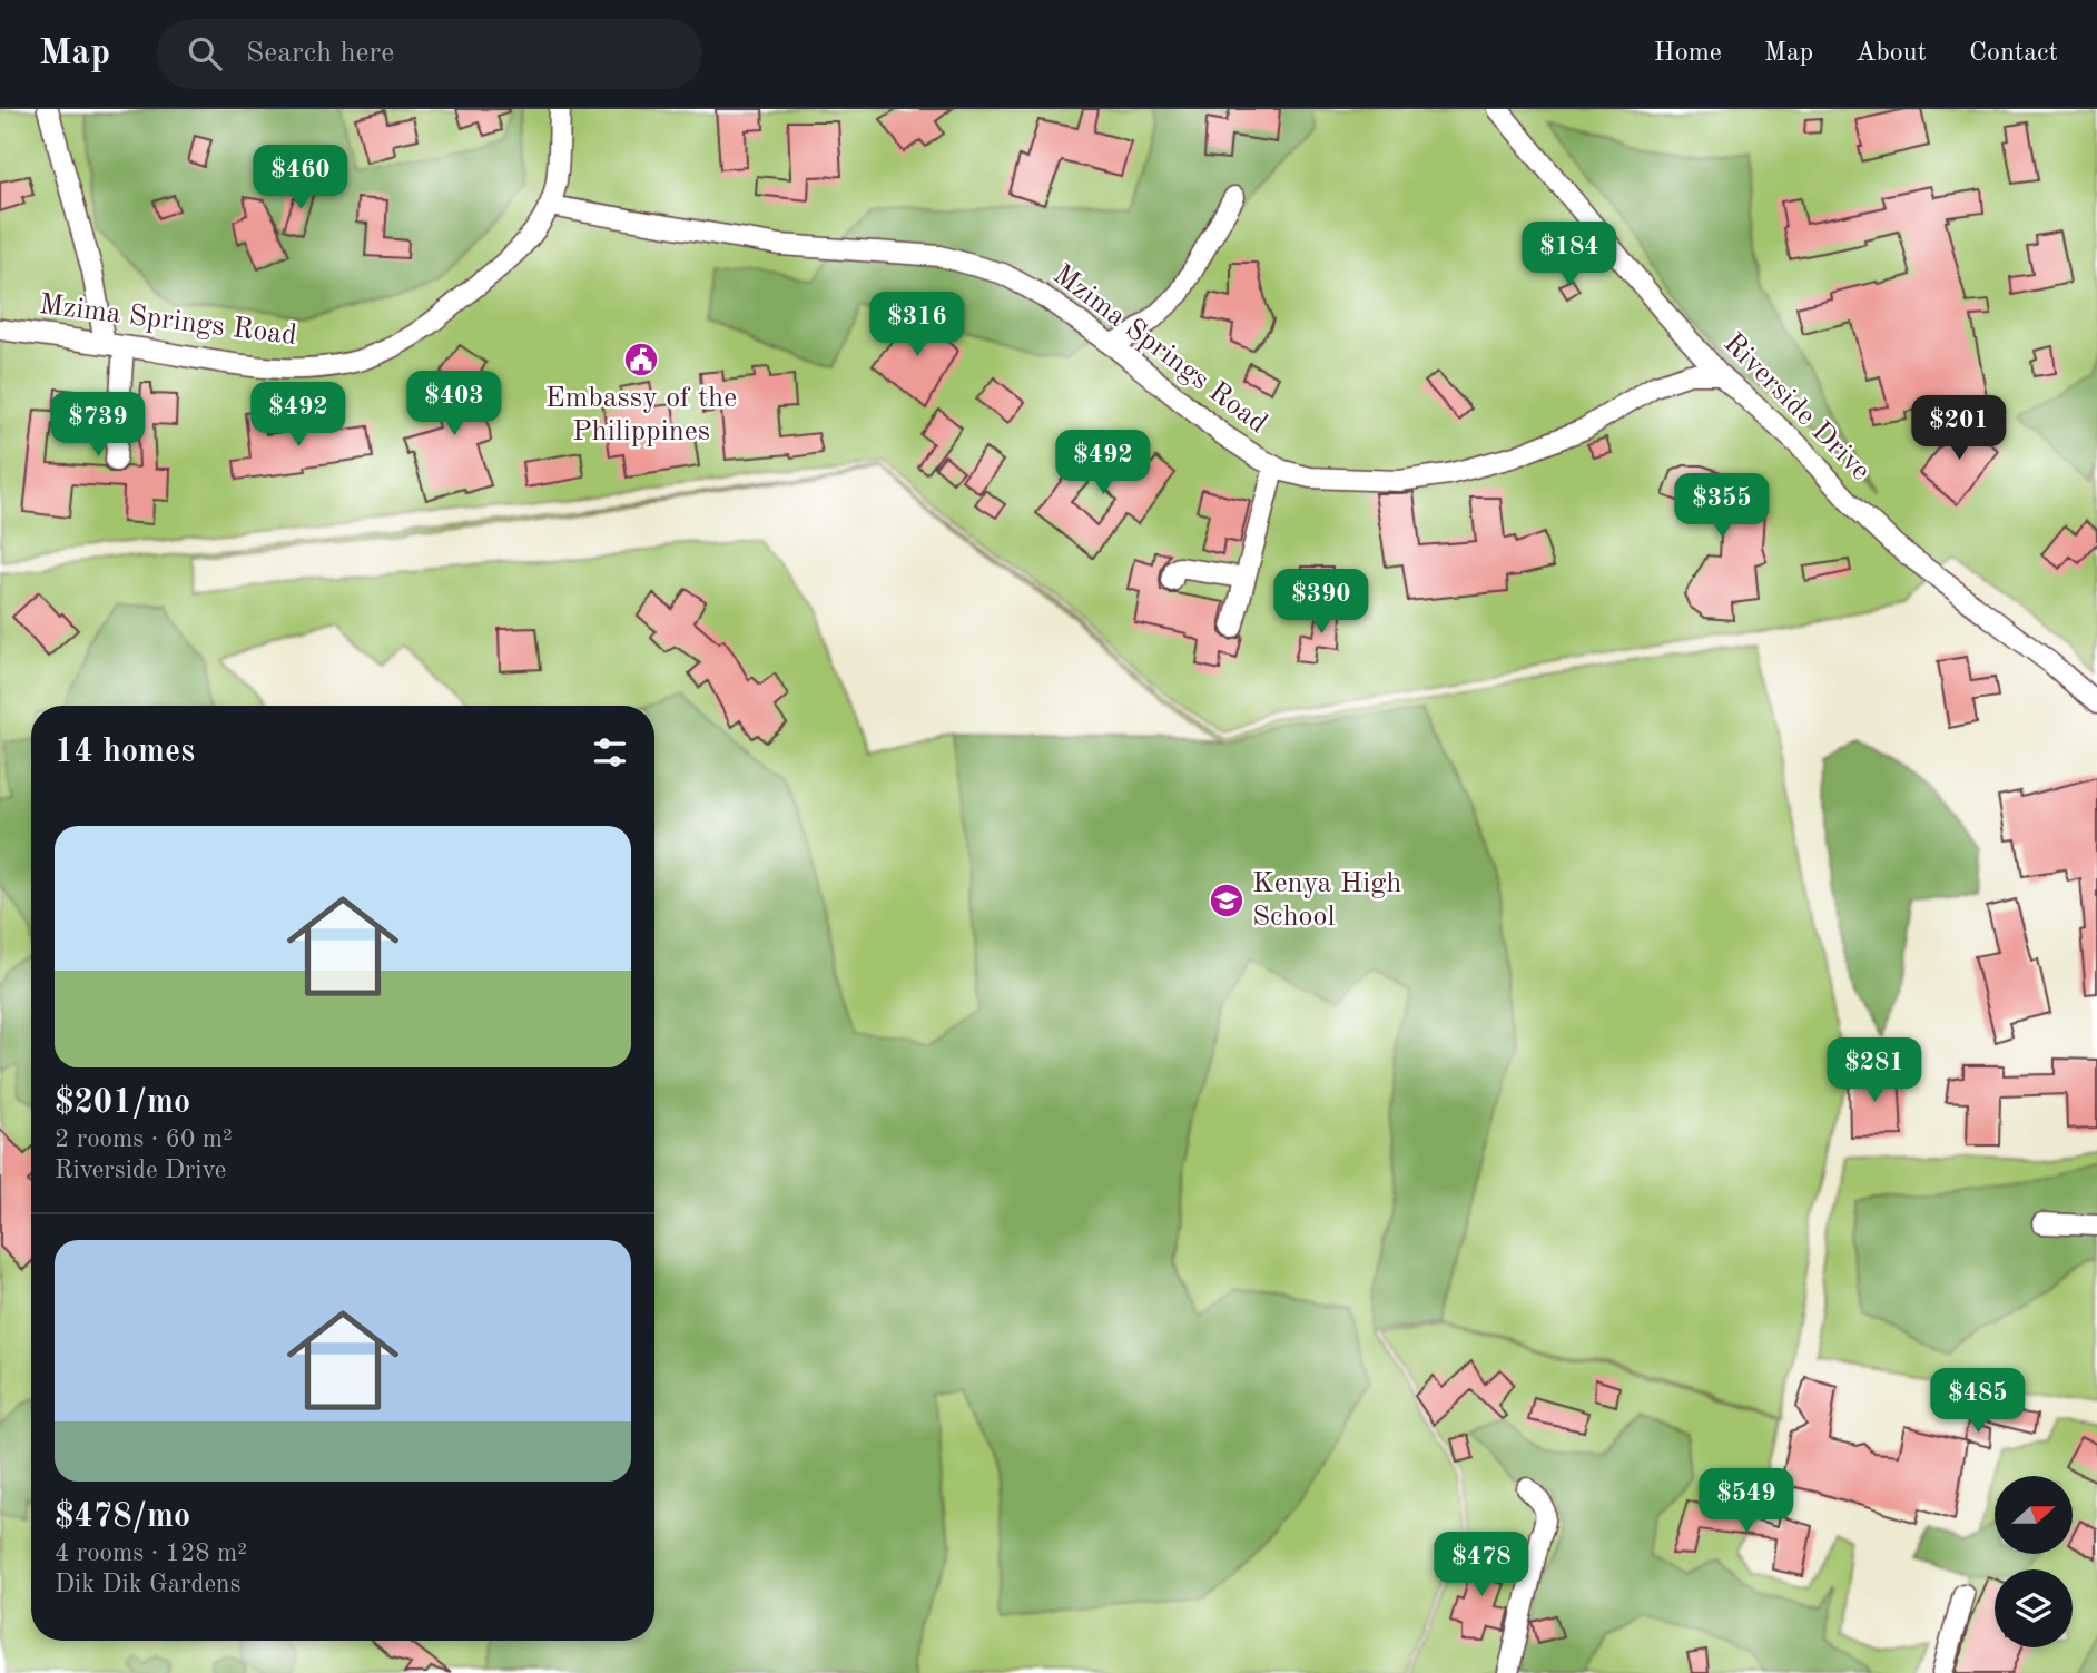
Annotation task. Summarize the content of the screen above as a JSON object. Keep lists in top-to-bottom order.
{
  "streets": {
    "street": ["Mzima Springs Road", "Riverside Drive"]
  },
  "crossings": [
    ["Mzima Springs Road", "Riverside Drive"]
  ],
  "places": {
    "public building": ["Embassy of the Philippines"],
    "school or university": ["Kenya High School"]
  },
  "north": "right",
  "page": {
    "header": "Map",
    "search": "Search here",
    "nav": [
      "Home",
      "Map",
      "About",
      "Contact"
    ],
    "price": [
      "$460",
      "$184",
      "$316",
      "$403",
      "$492",
      "$739",
      "$201",
      "$492",
      "$355",
      "$390",
      "$281",
      "$485",
      "$549",
      "$478"
    ],
    "heading": "14 homes",
    "list": [
      {
        "name": "$201/mo",
        "note": "2 rooms · 60 m² · Riverside Drive"
      },
      {
        "name": "$478/mo",
        "note": "4 rooms · 128 m² · Dik Dik Gardens"
      }
    ]
  }
}
